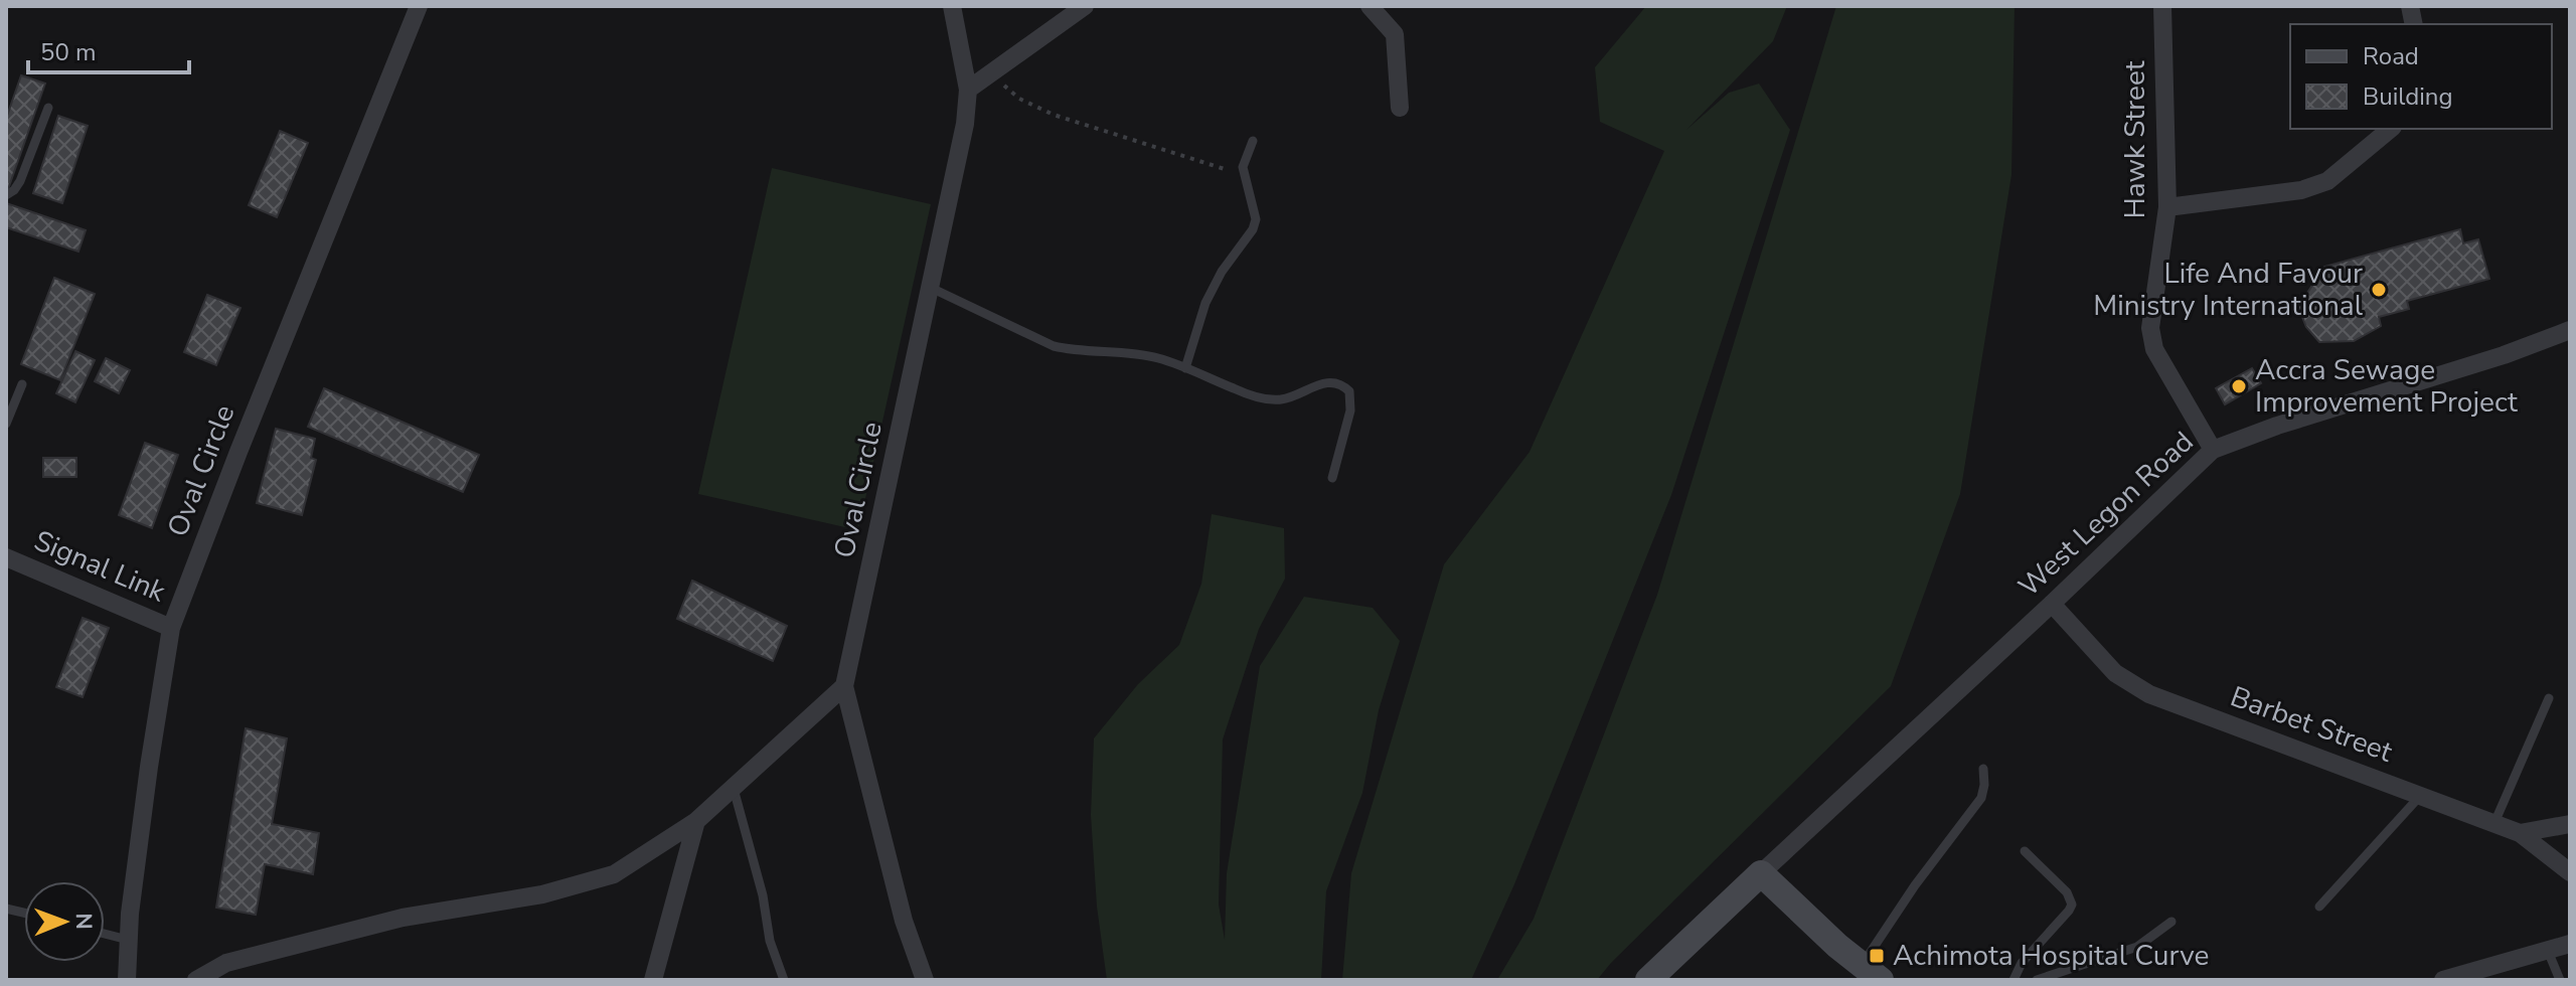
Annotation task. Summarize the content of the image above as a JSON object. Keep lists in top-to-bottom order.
{
  "streets": {
    "street": [
      "Hawk Street",
      "Oval Circle",
      "West Legon Road",
      "Signal Link",
      "Barbet Street"
    ]
  },
  "crossings": [
    ["Hawk Street", "West Legon Road"],
    ["Oval Circle", "Signal Link"],
    ["West Legon Road", "Barbet Street"]
  ],
  "places": {
    "other": ["Life And Favour Ministry International", "Accra Sewage Improvement Project"],
    "transit": ["Achimota Hospital Curve"]
  },
  "legend": ["Road", "Building"],
  "scale_bar": "50 m",
  "north": "right"
}
